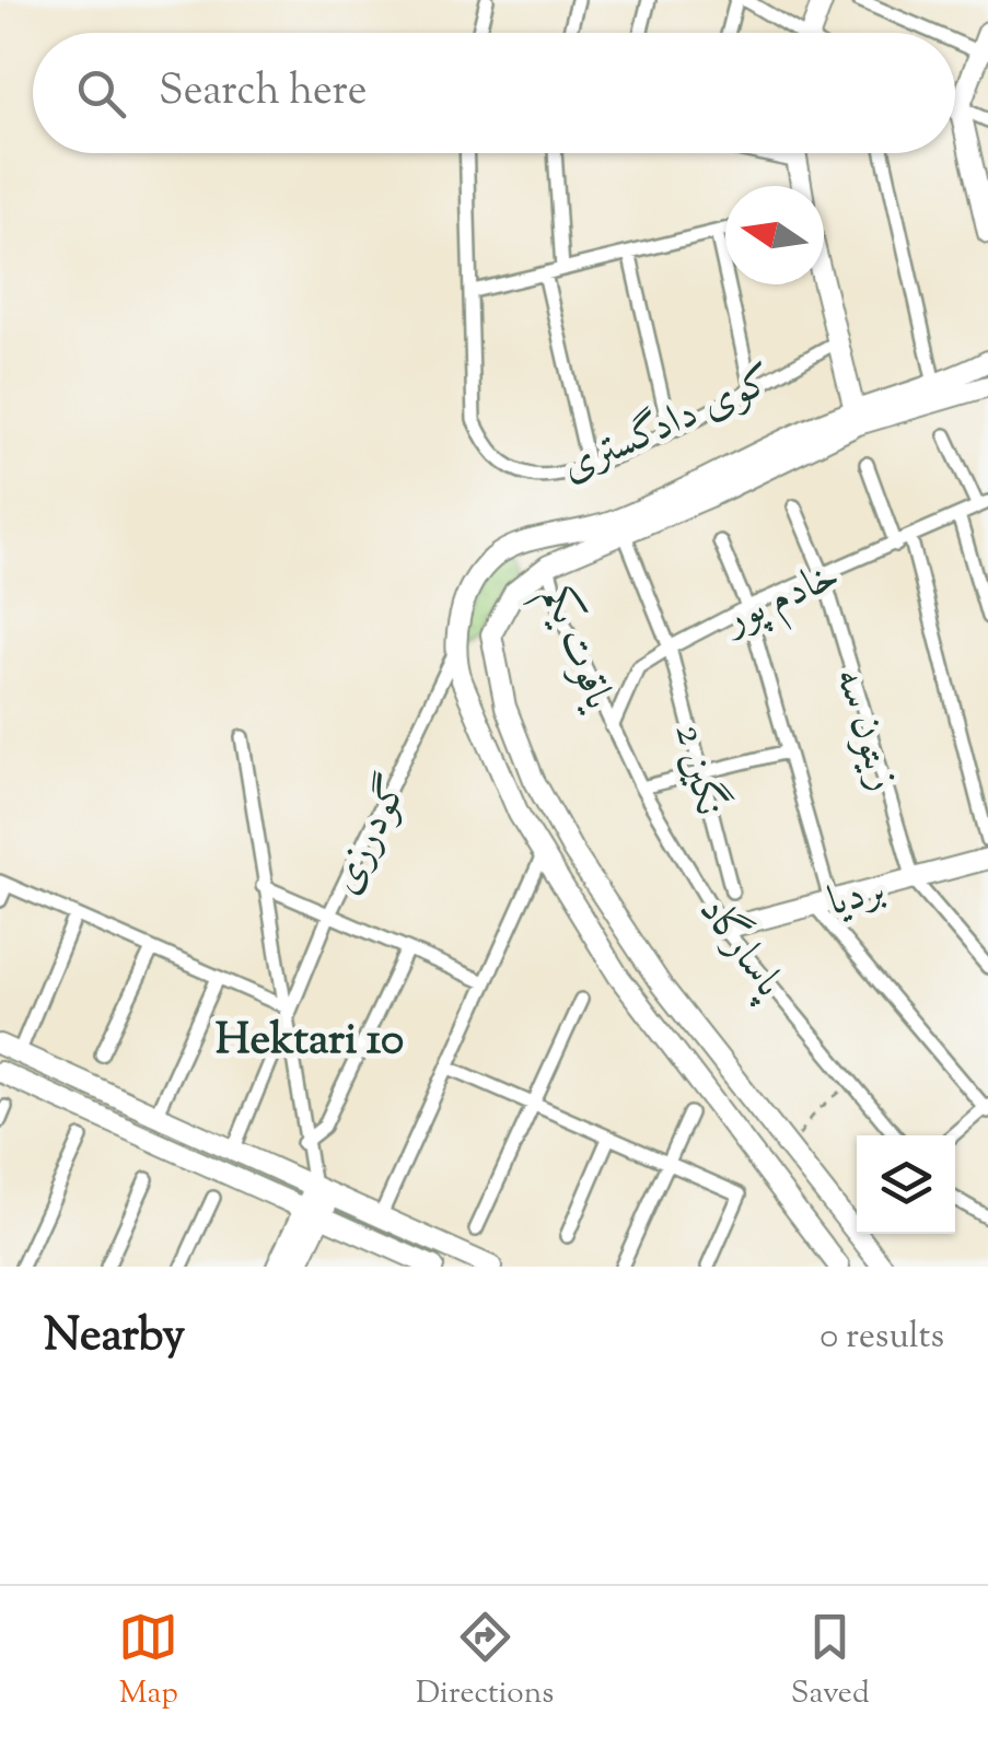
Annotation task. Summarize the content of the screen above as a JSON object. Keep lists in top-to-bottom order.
{
  "streets": {
    "main road": ["بردیا"],
    "street": [
      "کوی دادگستری",
      "خادم پور",
      "یاقوت یکم",
      "زیتون سه",
      "نگین 2",
      "گودرزی",
      "پاسارگاد"
    ]
  },
  "crossings": [
    ["خادم پور", "یاقوت یکم"],
    ["خادم پور", "زیتون سه"],
    ["خادم پور", "نگین 2"],
    ["خادم پور", "پاسارگاد"],
    ["یاقوت یکم", "پاسارگاد"],
    ["زیتون سه", "بردیا"],
    ["بردیا", "پاسارگاد"]
  ],
  "districts": ["Hektari 10"],
  "north": "left",
  "page": {
    "search": "Search here",
    "heading": ["Nearby", "0 results"],
    "nav": ["Map", "Directions", "Saved"]
  }
}
